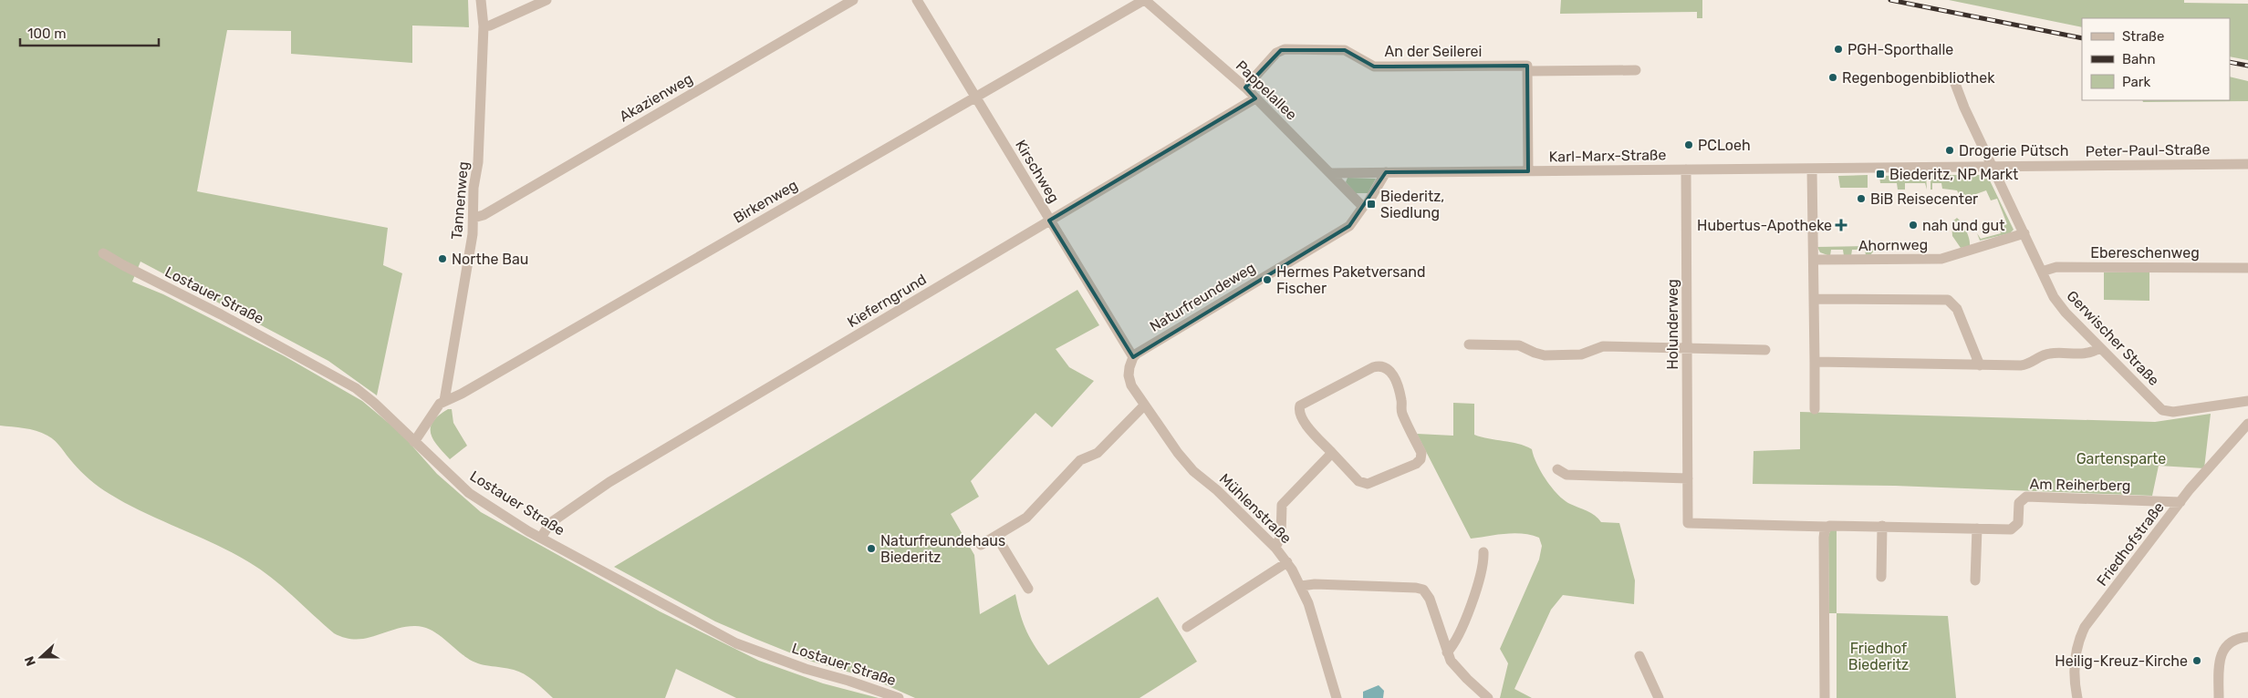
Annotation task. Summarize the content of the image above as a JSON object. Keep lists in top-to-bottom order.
{
  "streets": {
    "street": [
      "An der Seilerei",
      "Pappelallee",
      "Akazienweg",
      "Peter-Paul-Straße",
      "Karl-Marx-Straße",
      "Kirschweg",
      "Tannenweg",
      "Birkenweg",
      "Ahornweg",
      "Ebereschenweg",
      "Lostauer Straße",
      "Naturfreundeweg",
      "Kieferngrund",
      "Holunderweg",
      "Gerwischer Straße",
      "Am Reiherberg",
      "Mühlenstraße",
      "Friedhofstraße"
    ]
  },
  "crossings": [
    ["An der Seilerei", "Pappelallee"],
    ["Pappelallee", "Karl-Marx-Straße"],
    ["Pappelallee", "Birkenweg"],
    ["Pappelallee", "Naturfreundeweg"],
    ["Pappelallee", "Kieferngrund"],
    ["Akazienweg", "Tannenweg"],
    ["Peter-Paul-Straße", "Karl-Marx-Straße"],
    ["Peter-Paul-Straße", "Gerwischer Straße"],
    ["Karl-Marx-Straße", "Naturfreundeweg"],
    ["Karl-Marx-Straße", "Holunderweg"],
    ["Karl-Marx-Straße", "Gerwischer Straße"],
    ["Kirschweg", "Birkenweg"],
    ["Kirschweg", "Naturfreundeweg"],
    ["Kirschweg", "Kieferngrund"],
    ["Kirschweg", "Mühlenstraße"],
    ["Tannenweg", "Birkenweg"],
    ["Birkenweg", "Lostauer Straße"],
    ["Ahornweg", "Gerwischer Straße"],
    ["Ebereschenweg", "Gerwischer Straße"],
    ["Lostauer Straße", "Kieferngrund"],
    ["Naturfreundeweg", "Mühlenstraße"],
    ["Holunderweg", "Am Reiherberg"],
    ["Am Reiherberg", "Friedhofstraße"]
  ],
  "parks": ["Gartensparte", "Friedhof Biederitz"],
  "places": {
    "other": [
      "PGH-Sporthalle",
      "Regenbogenbibliothek",
      "PCLoeh",
      "Drogerie Pütsch",
      "BiB Reisecenter",
      "nah und gut",
      "Northe Bau",
      "Hermes Paketversand Fischer",
      "Naturfreundehaus Biederitz",
      "Heilig-Kreuz-Kirche"
    ],
    "transit": ["Biederitz, NP Markt", "Biederitz, Siedlung"],
    "health": ["Hubertus-Apotheke"]
  },
  "legend": ["Straße", "Bahn", "Park"],
  "scale_bar": "100 m",
  "north": "left"
}
